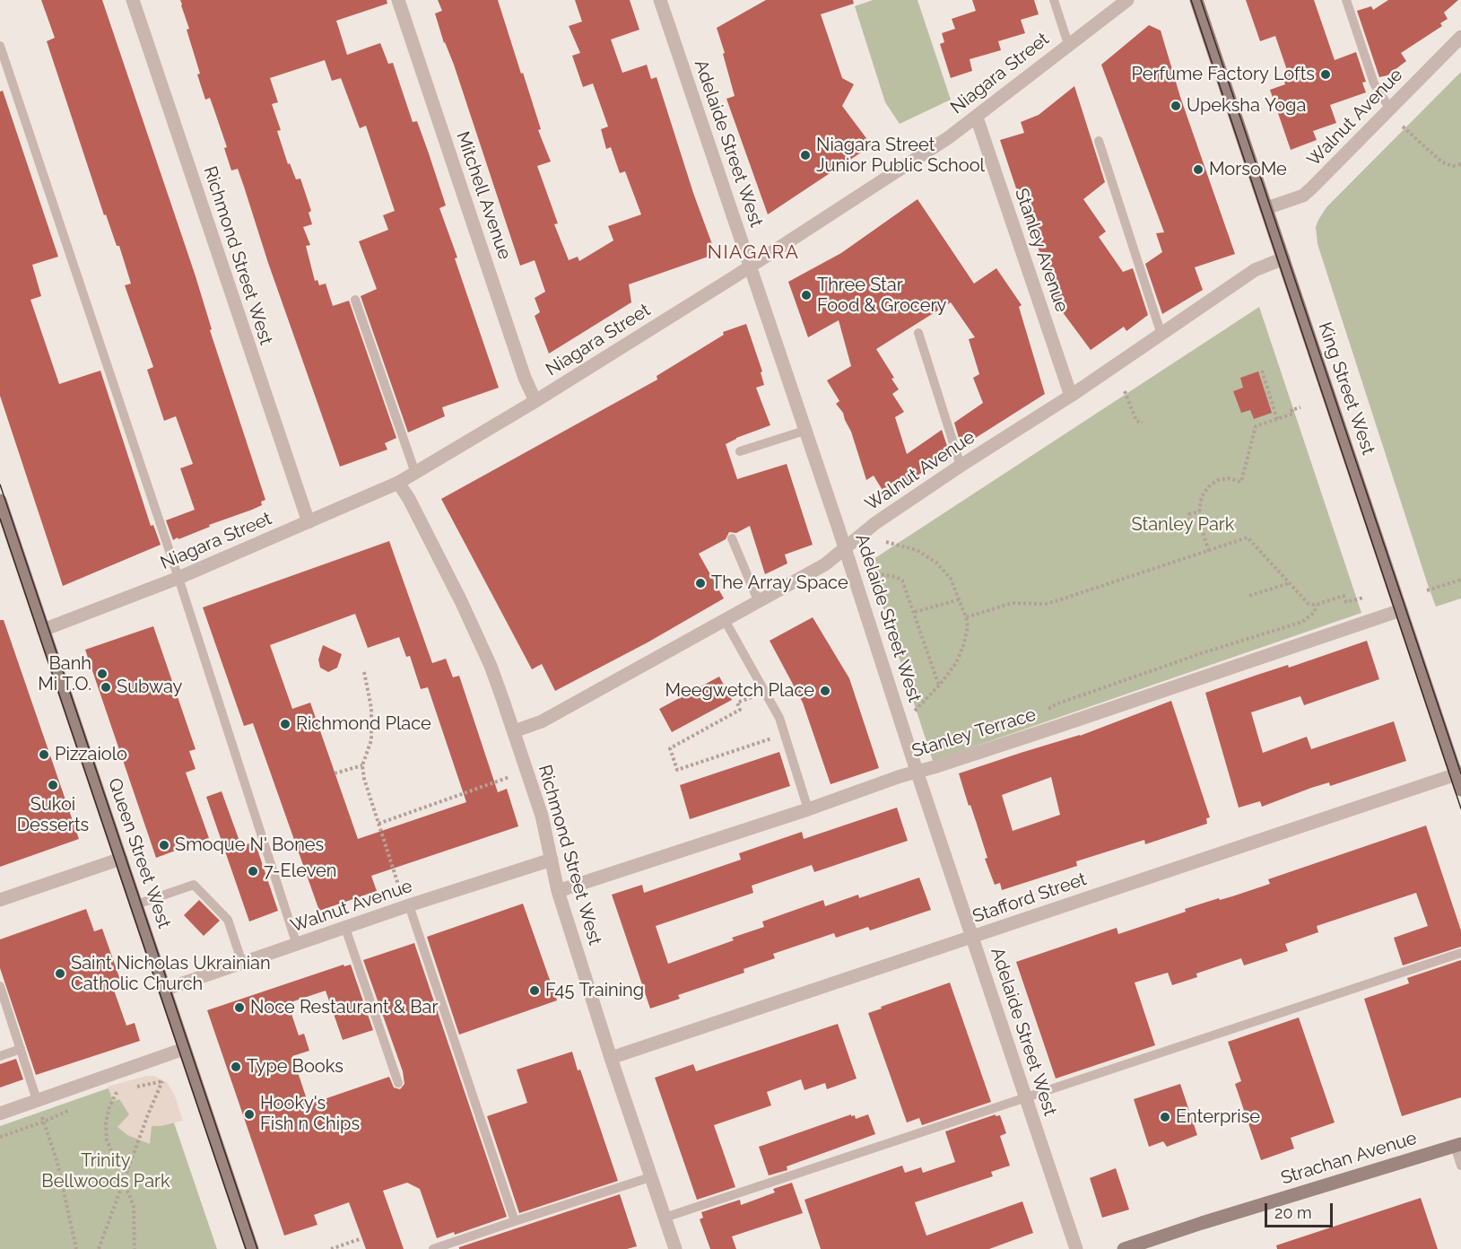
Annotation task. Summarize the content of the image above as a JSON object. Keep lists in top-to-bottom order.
{
  "streets": {
    "main road": ["King Street West", "Queen Street West", "Strachan Avenue"],
    "street": [
      "Niagara Street",
      "Walnut Avenue",
      "Adelaide Street West",
      "Mitchell Avenue",
      "Stanley Avenue",
      "Richmond Street West",
      "Stanley Terrace",
      "Stafford Street"
    ]
  },
  "crossings": [
    ["Niagara Street", "Adelaide Street West"],
    ["Niagara Street", "Mitchell Avenue"],
    ["Niagara Street", "Stanley Avenue"],
    ["Niagara Street", "Richmond Street West"],
    ["Niagara Street", "Queen Street West"],
    ["Walnut Avenue", "Adelaide Street West"],
    ["Walnut Avenue", "Stanley Avenue"],
    ["Walnut Avenue", "Richmond Street West"],
    ["Walnut Avenue", "King Street West"],
    ["Walnut Avenue", "Queen Street West"],
    ["Adelaide Street West", "Stanley Terrace"],
    ["Adelaide Street West", "Stafford Street"],
    ["Richmond Street West", "Stanley Terrace"],
    ["Richmond Street West", "Stafford Street"],
    ["King Street West", "Stanley Terrace"],
    ["King Street West", "Stafford Street"]
  ],
  "districts": ["NIAGARA"],
  "parks": ["Stanley Park", "Trinity Bellwoods Park"],
  "places": [
    "Perfume Factory Lofts",
    "Upeksha Yoga",
    "Niagara Street Junior Public School",
    "MorsoMe",
    "Three Star Food & Grocery",
    "The Array Space",
    "Banh Mi T.O.",
    "Subway",
    "Meegwetch Place",
    "Richmond Place",
    "Pizzaiolo",
    "Sukoi Desserts",
    "Smoque N' Bones",
    "7-Eleven",
    "Saint Nicholas Ukrainian Catholic Church",
    "F45 Training",
    "Noce Restaurant & Bar",
    "Type Books",
    "Hooky's Fish n Chips",
    "Enterprise"
  ],
  "scale_bar": "20 m"
}
